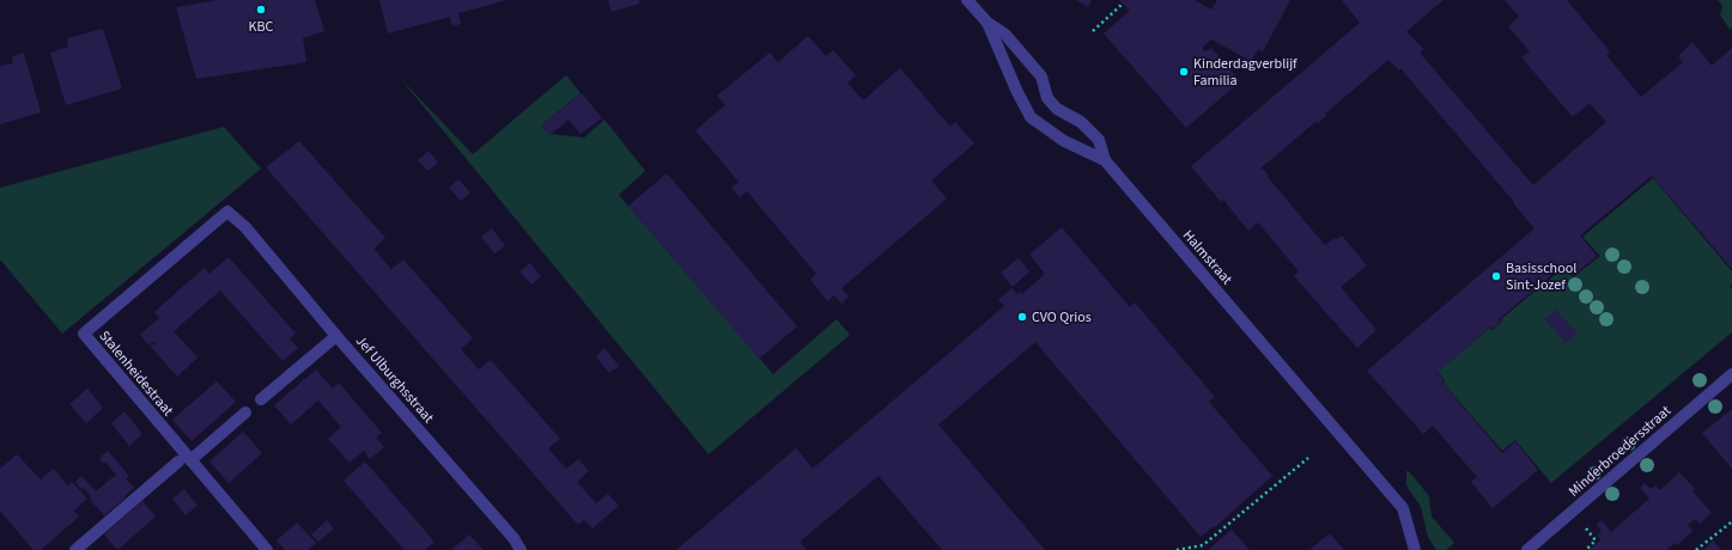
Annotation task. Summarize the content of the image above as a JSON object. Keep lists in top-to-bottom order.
{
  "streets": {
    "street": [
      "Halmstraat",
      "Stalenheidestraat",
      "Jef Ulburghsstraat",
      "Minderbroedersstraat"
    ]
  },
  "crossings": [
    ["Stalenheidestraat", "Jef Ulburghsstraat"]
  ],
  "places": [
    "KBC",
    "Kinderdagverblijf Familia",
    "Basisschool Sint-Jozef",
    "CVO Qrios"
  ]
}
